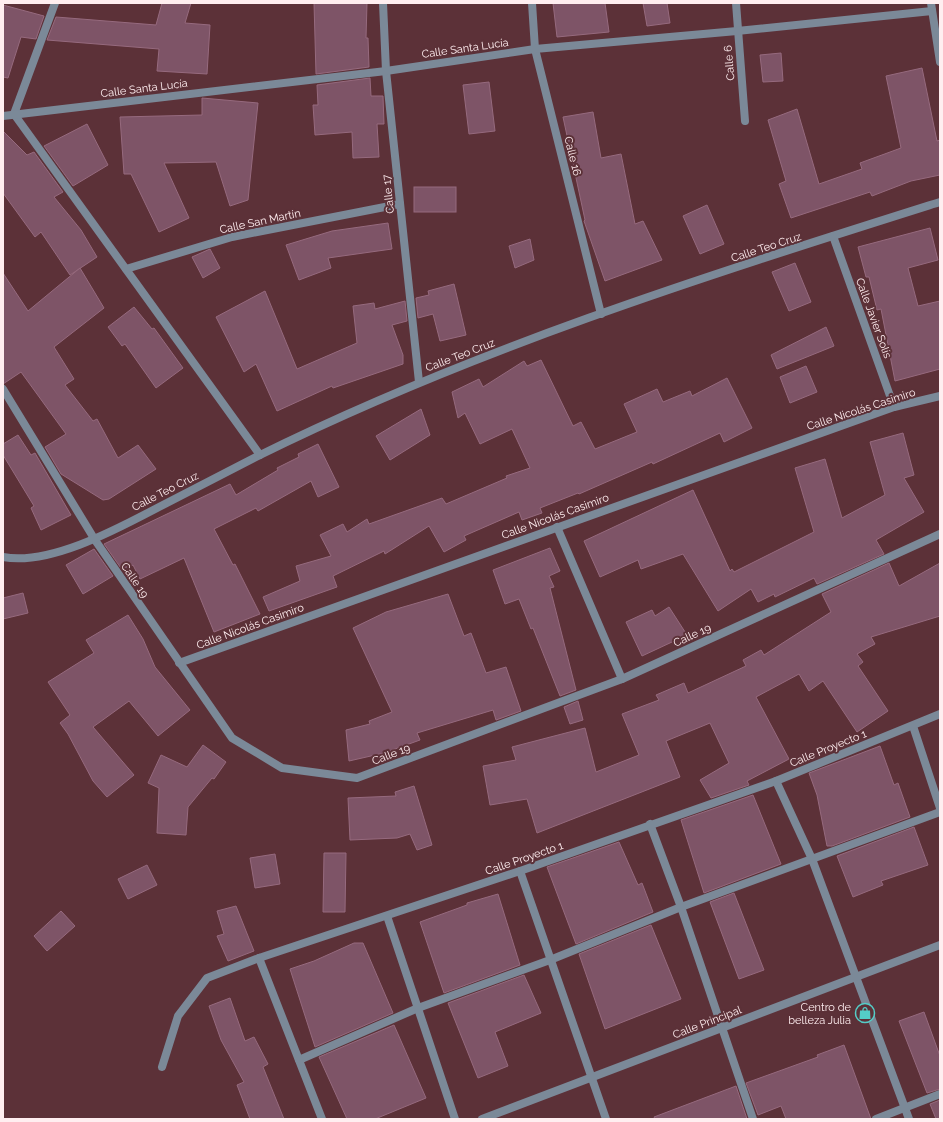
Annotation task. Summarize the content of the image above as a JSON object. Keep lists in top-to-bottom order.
{
  "streets": {
    "street": [
      "Calle Santa Lucía",
      "Calle 6",
      "Calle 16",
      "Calle 17",
      "Calle San Martín",
      "Calle Teo Cruz",
      "Calle Javier Solís",
      "Calle Nicolás Casimiro",
      "Calle 19",
      "Calle Proyecto 1",
      "Calle Principal"
    ]
  },
  "crossings": [
    ["Calle Santa Lucía", "Calle 6"],
    ["Calle Santa Lucía", "Calle 16"],
    ["Calle Santa Lucía", "Calle 17"],
    ["Calle 16", "Calle Teo Cruz"],
    ["Calle 17", "Calle San Martín"],
    ["Calle 17", "Calle Teo Cruz"],
    ["Calle Teo Cruz", "Calle Javier Solís"],
    ["Calle Teo Cruz", "Calle 19"],
    ["Calle Javier Solís", "Calle Nicolás Casimiro"],
    ["Calle Nicolás Casimiro", "Calle 19"]
  ],
  "places": {
    "shop": ["Centro de belleza Julia"]
  }
}
